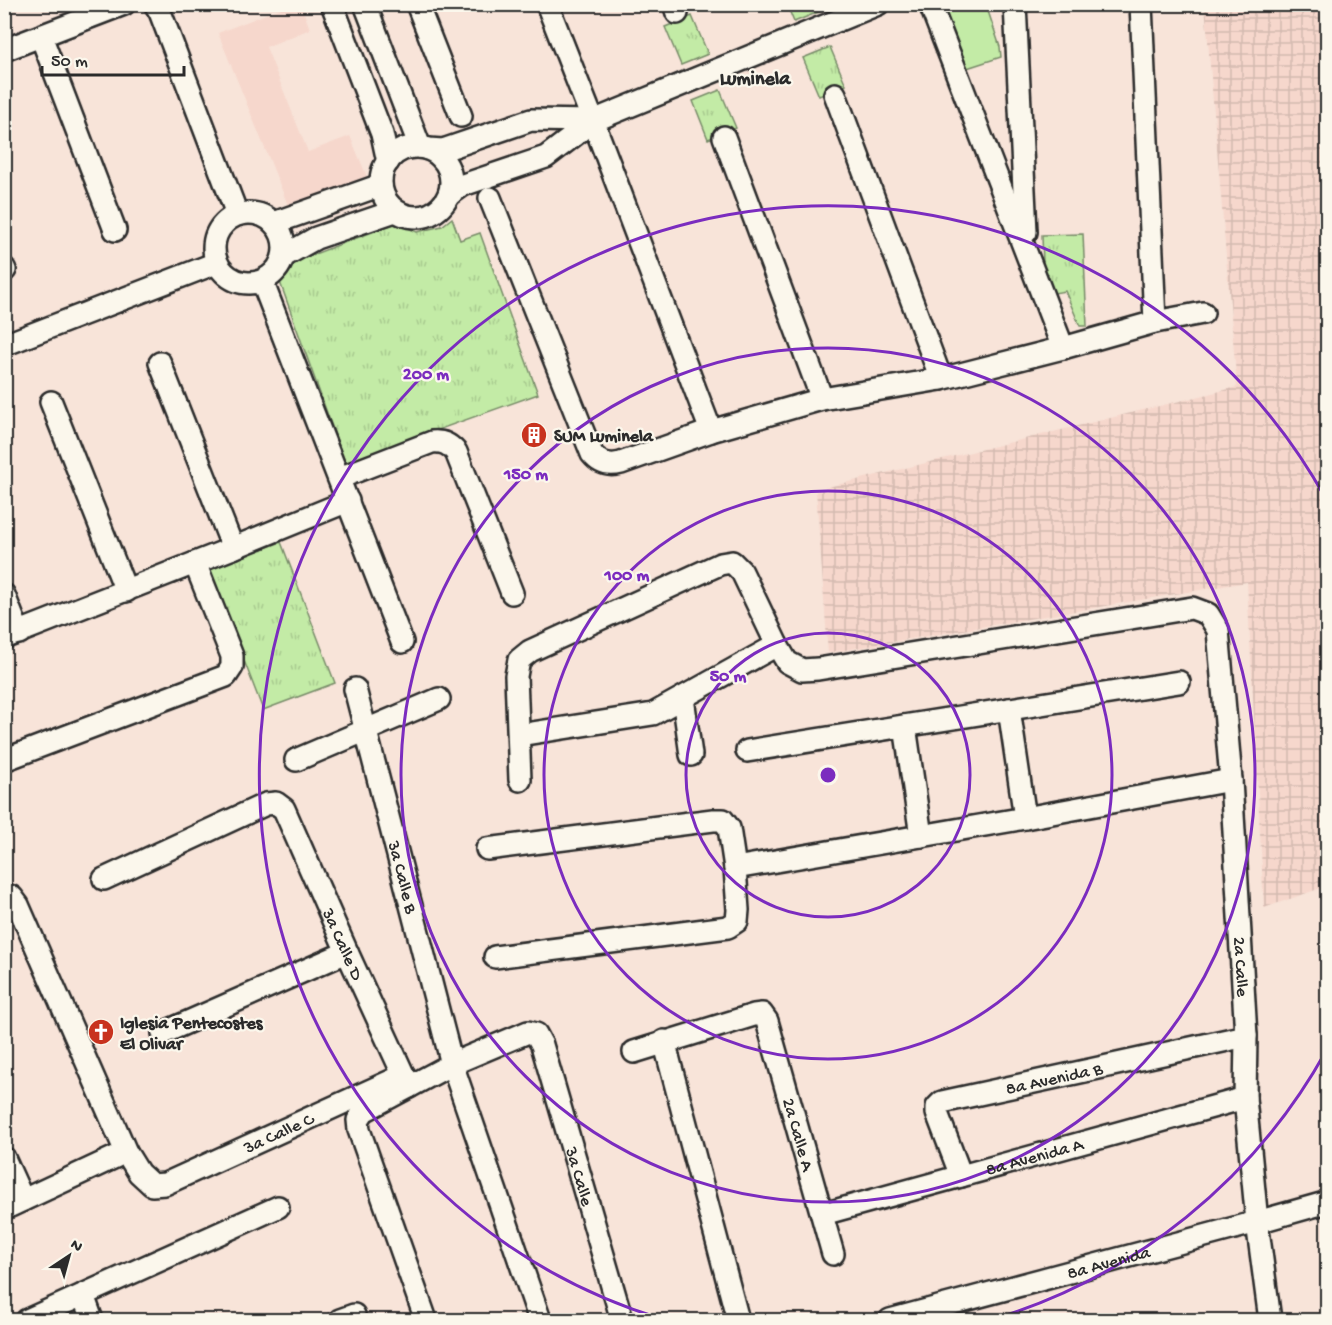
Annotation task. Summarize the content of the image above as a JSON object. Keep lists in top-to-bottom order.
{
  "streets": {
    "street": [
      "3a Calle B",
      "3a Calle D",
      "2a Calle",
      "8a Avenida B",
      "3a Calle C",
      "2a Calle A",
      "8a Avenida A",
      "3a Calle",
      "8a Avenida"
    ]
  },
  "crossings": [
    ["3a Calle B", "3a Calle"],
    ["3a Calle D", "3a Calle C"],
    ["2a Calle", "8a Avenida B"],
    ["2a Calle", "8a Avenida A"],
    ["2a Calle", "8a Avenida"],
    ["8a Avenida B", "8a Avenida A"],
    ["2a Calle A", "8a Avenida A"]
  ],
  "districts": ["Luminela"],
  "places": {
    "building": ["SUM Luminela"],
    "church": ["Iglesia Pentecostes El Olivar"]
  },
  "scale_bar": "50 m",
  "north": "top right",
  "rings": [
    "200 m",
    "150 m",
    "100 m",
    "50 m"
  ]
}
